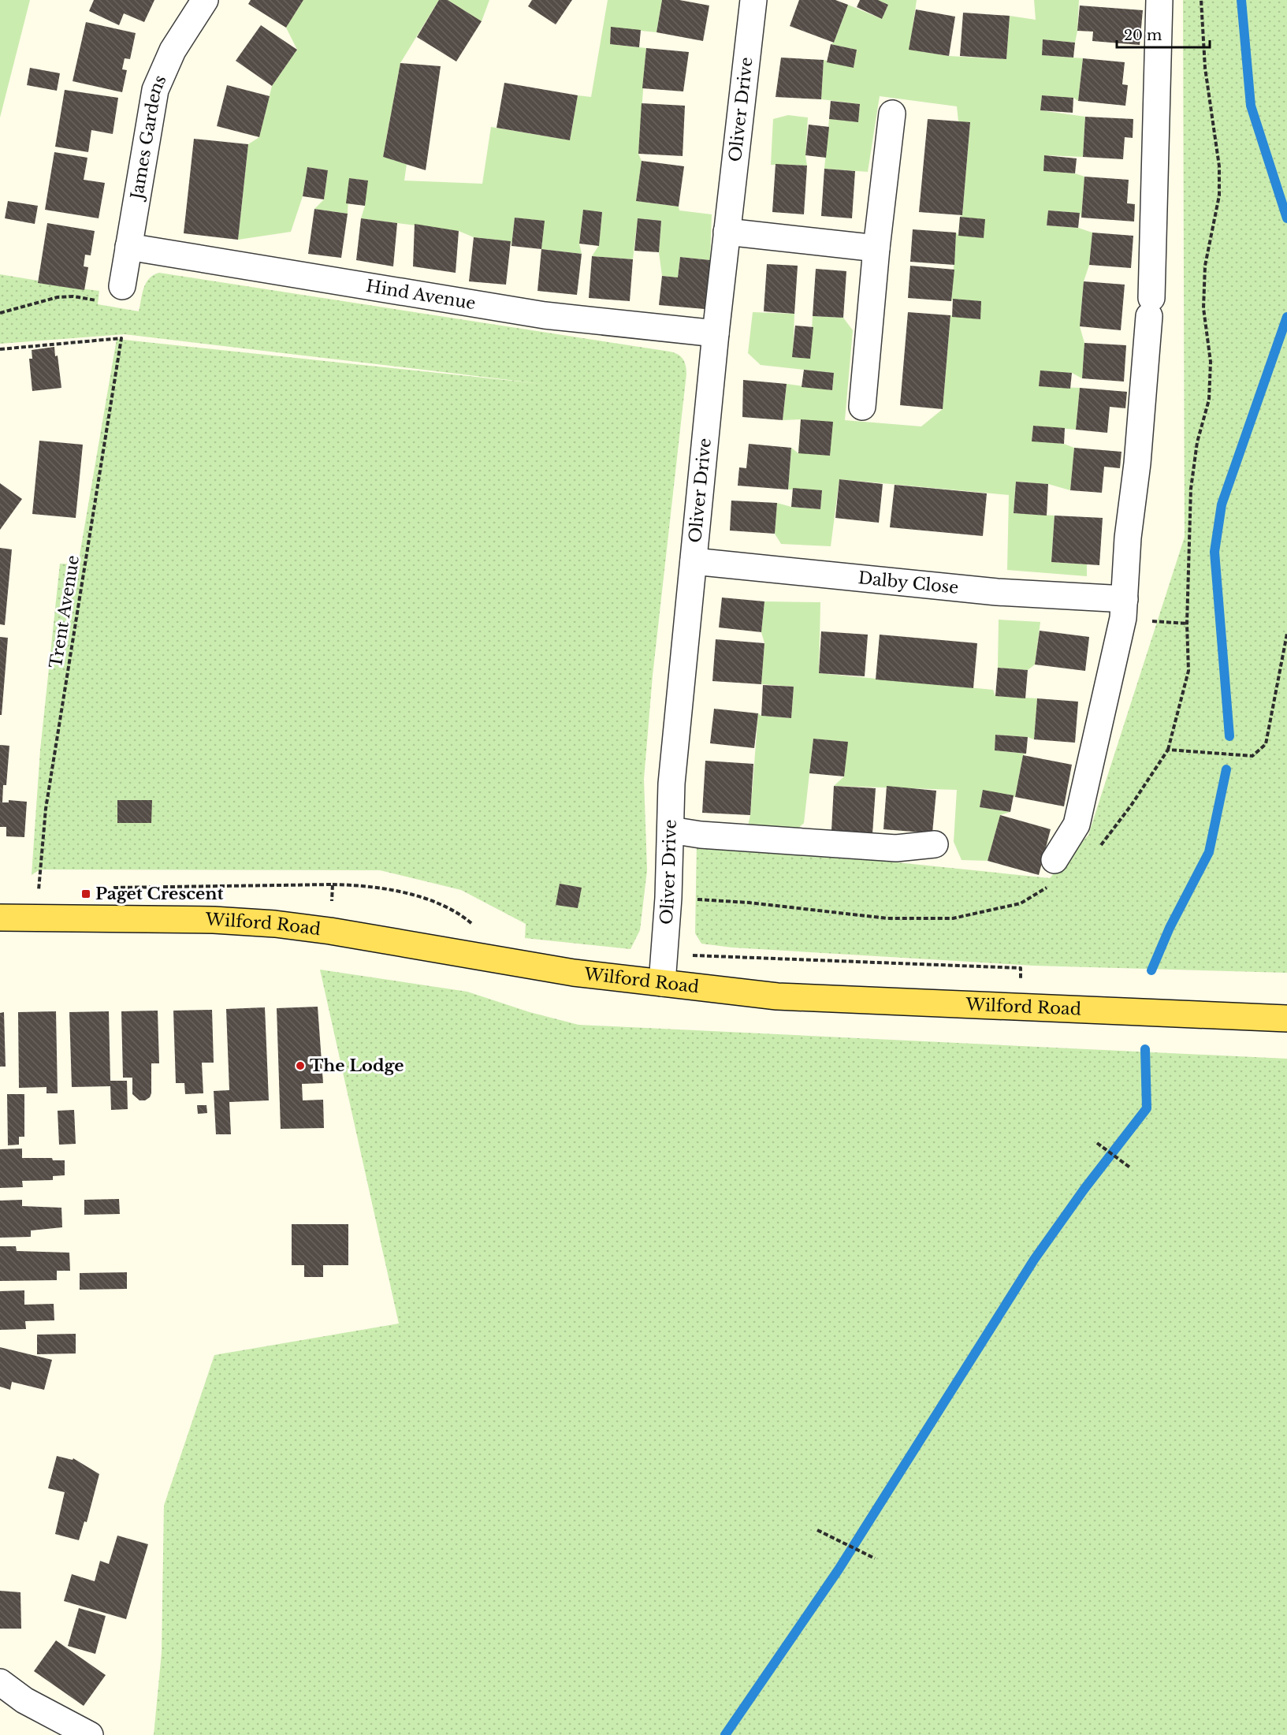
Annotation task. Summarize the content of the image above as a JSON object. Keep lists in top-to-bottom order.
{
  "streets": {
    "main road": ["Wilford Road"],
    "street": [
      "Oliver Drive",
      "James Gardens",
      "Hind Avenue",
      "Dalby Close"
    ],
    "path": ["Trent Avenue"]
  },
  "crossings": [
    ["Oliver Drive", "Hind Avenue"],
    ["Oliver Drive", "Dalby Close"],
    ["Oliver Drive", "Wilford Road"],
    ["James Gardens", "Hind Avenue"]
  ],
  "places": {
    "transit": ["Paget Crescent"],
    "other": ["The Lodge"]
  },
  "scale_bar": "20 m"
}
